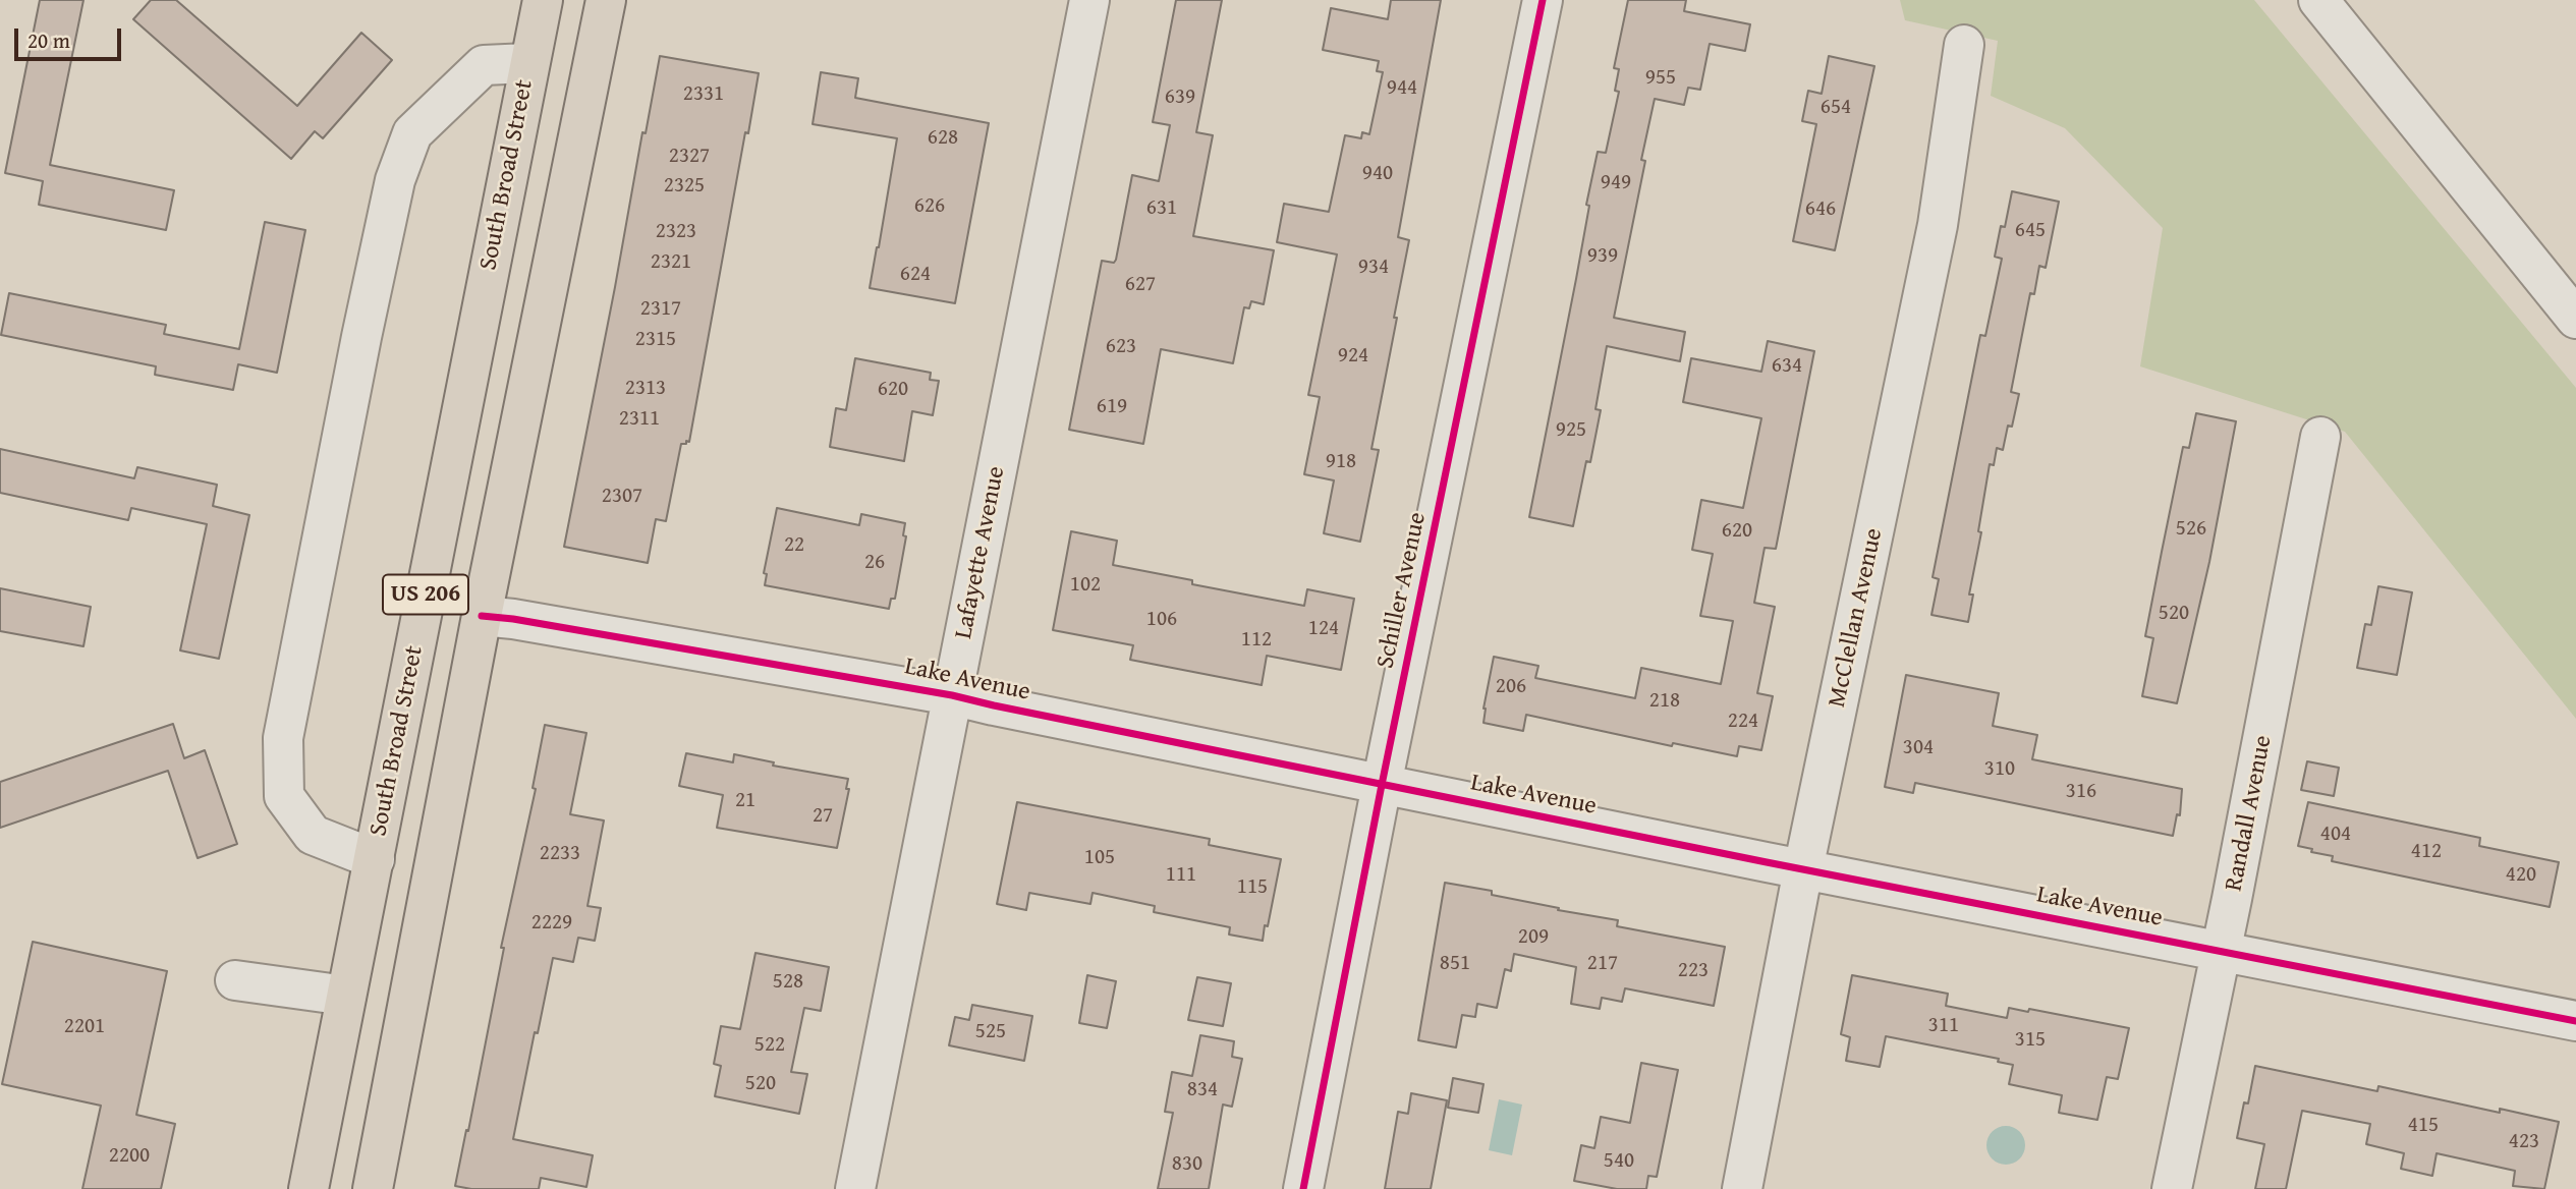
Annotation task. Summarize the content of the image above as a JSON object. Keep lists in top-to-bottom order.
{
  "streets": {
    "main road": ["South Broad Street", "US 206"],
    "street": [
      "Lafayette Avenue",
      "Schiller Avenue",
      "McClellan Avenue",
      "Lake Avenue",
      "Randall Avenue"
    ]
  },
  "crossings": [
    ["Lafayette Avenue", "Lake Avenue"],
    ["Schiller Avenue", "Lake Avenue"],
    ["US 206", "Lake Avenue"],
    ["McClellan Avenue", "Lake Avenue"],
    ["Lake Avenue", "Randall Avenue"]
  ],
  "house_numbers": [
    "955",
    "944",
    "2331",
    "639",
    "654",
    "628",
    "2327",
    "940",
    "949",
    "2325",
    "626",
    "631",
    "646",
    "645",
    "2323",
    "939",
    "2321",
    "934",
    "624",
    "627",
    "2317",
    "2315",
    "623",
    "924",
    "634",
    "2313",
    "620",
    "619",
    "2311",
    "925",
    "918",
    "2307",
    "526",
    "620",
    "22",
    "26",
    "102",
    "520",
    "106",
    "124",
    "112",
    "206",
    "218",
    "224",
    "304",
    "310",
    "316",
    "21",
    "27",
    "404",
    "412",
    "2233",
    "105",
    "111",
    "420",
    "115",
    "2229",
    "209",
    "851",
    "217",
    "223",
    "528",
    "311",
    "2201",
    "525",
    "315",
    "522",
    "520",
    "834",
    "415",
    "423",
    "2200",
    "540",
    "830"
  ],
  "scale_bar": "20 m"
}
